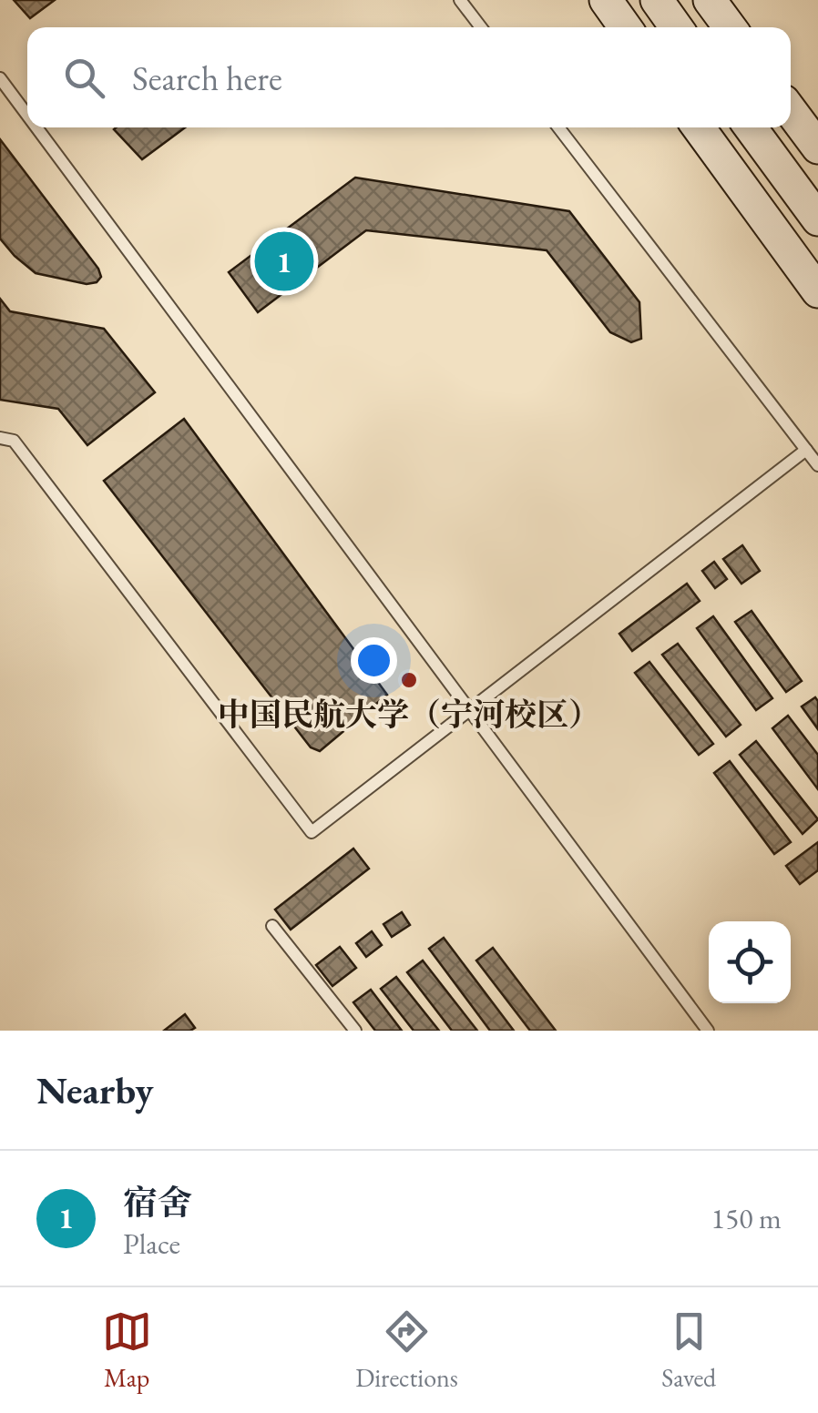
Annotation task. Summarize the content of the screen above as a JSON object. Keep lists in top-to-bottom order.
{
  "places": ["中国民航大学（宁河校区）"],
  "page": {
    "search": "Search here",
    "pins": "1",
    "heading": "Nearby",
    "list": [
      {
        "mark": "1",
        "name": "宿舍",
        "note": "Place",
        "value": "150 m"
      }
    ],
    "nav": ["Map", "Directions", "Saved"]
  }
}
